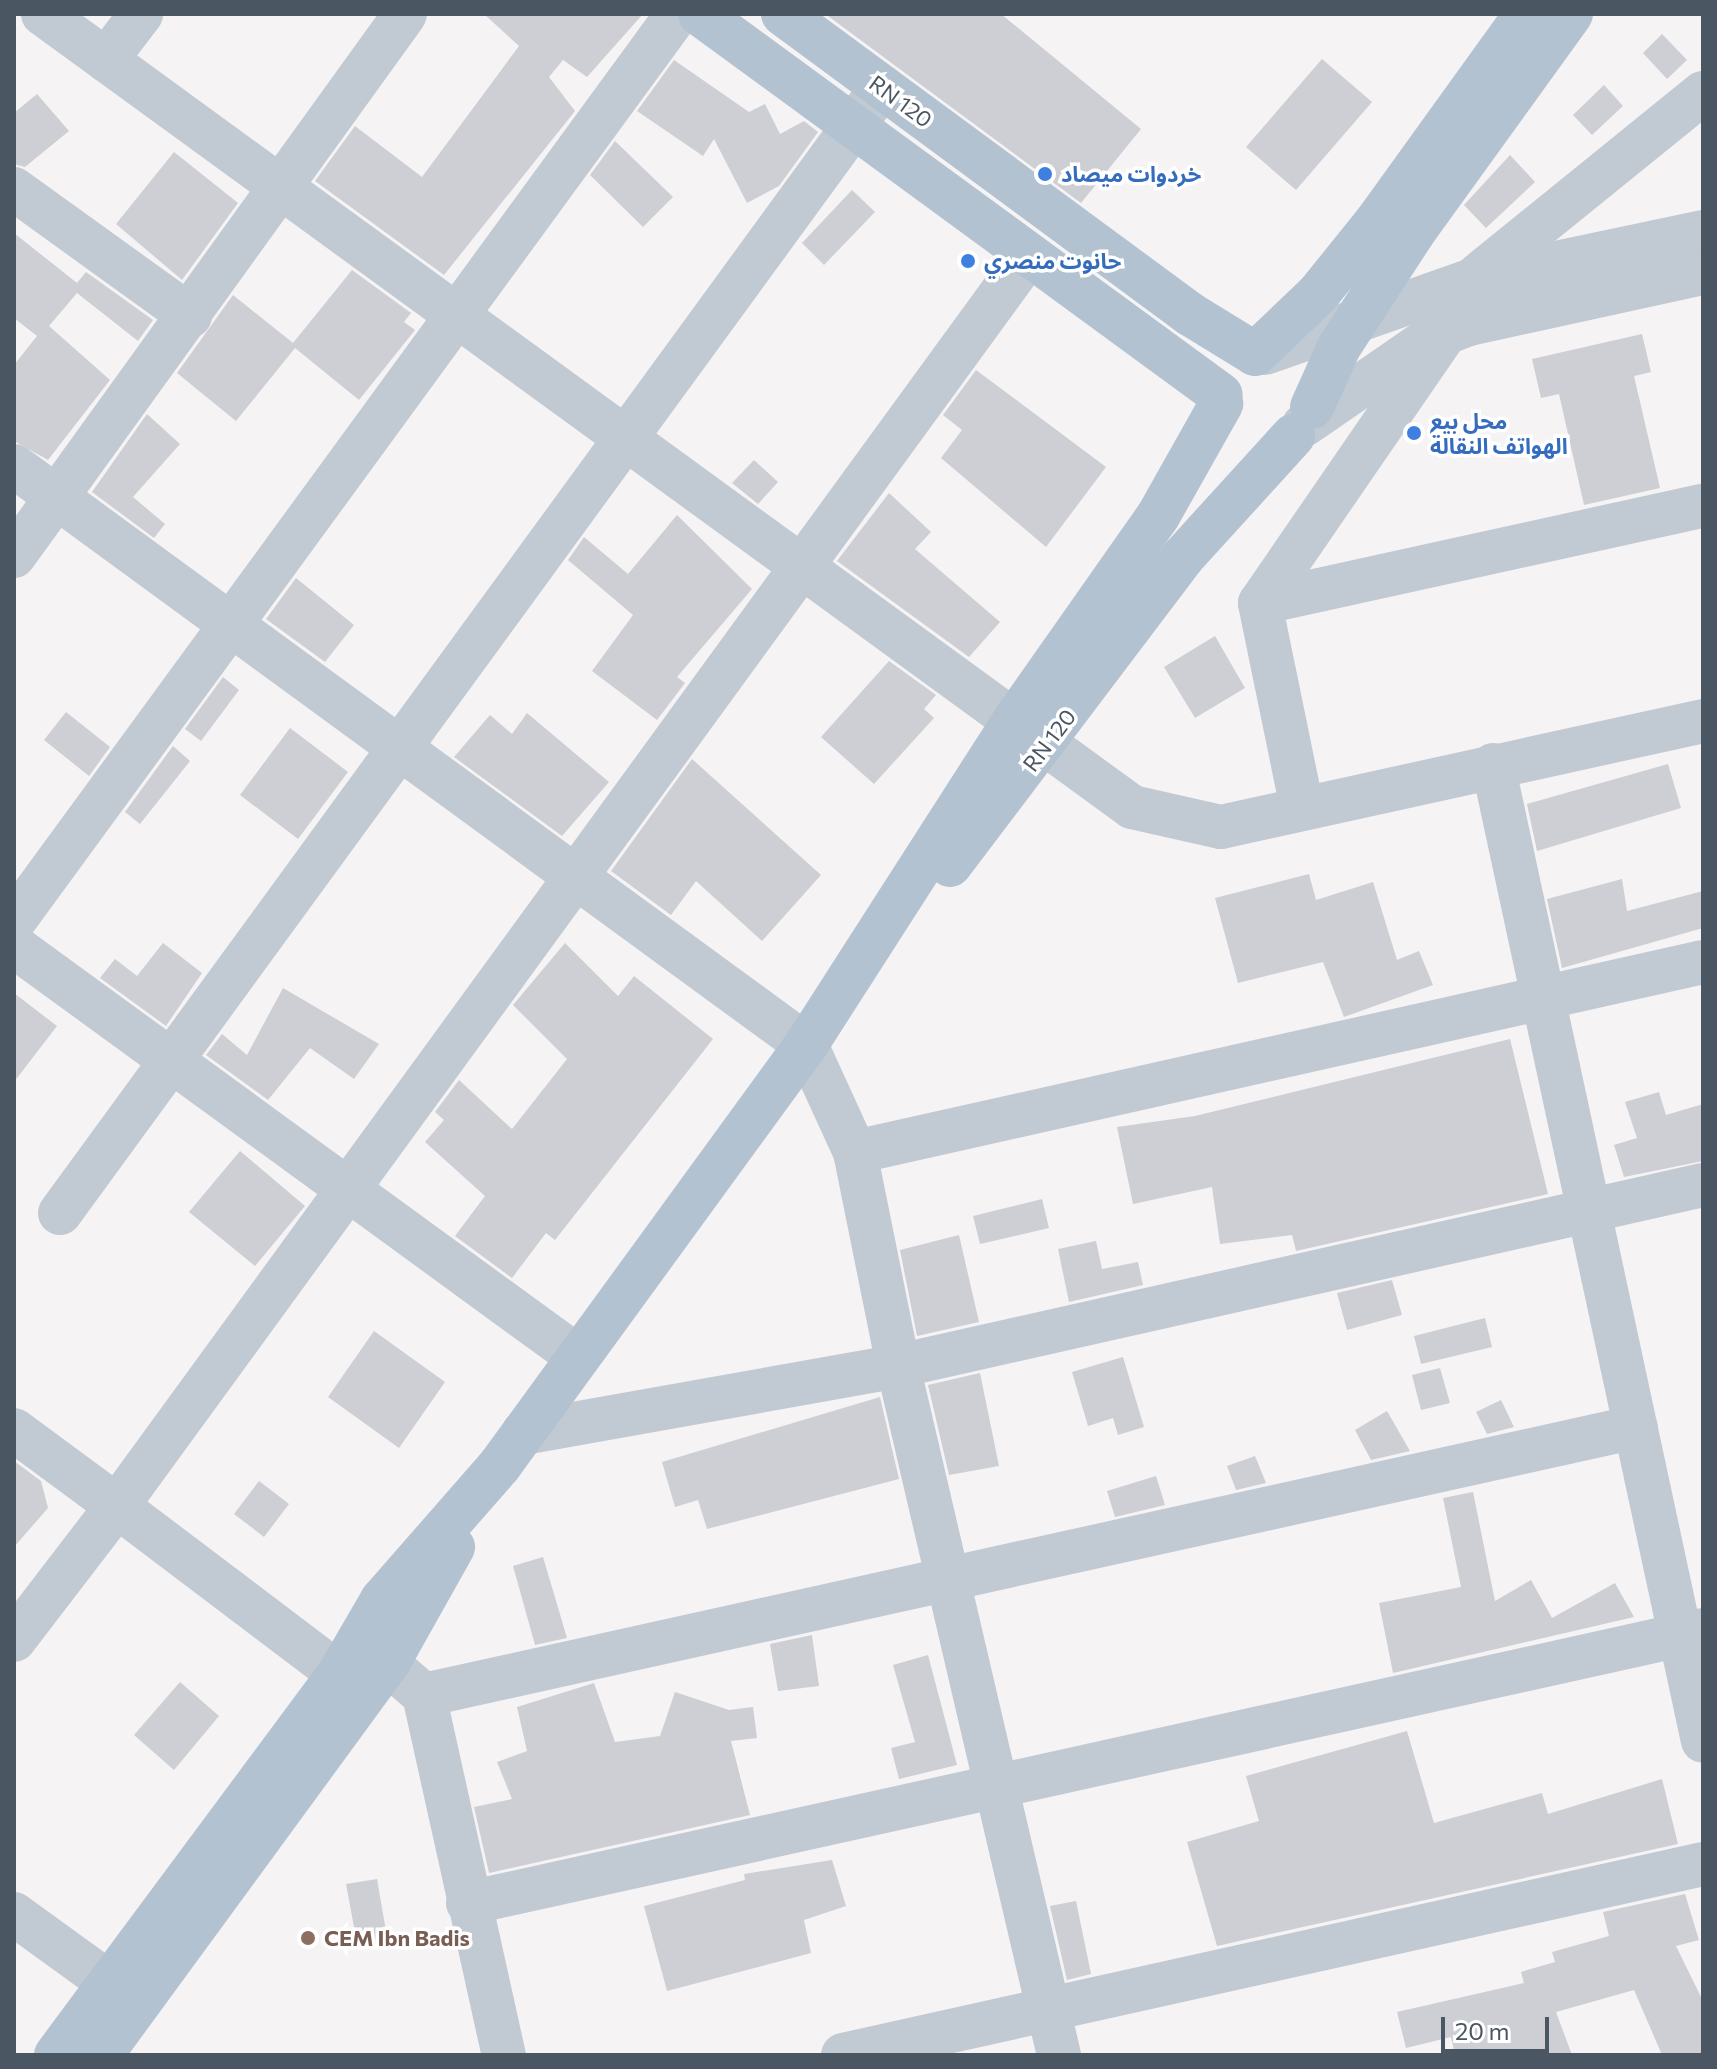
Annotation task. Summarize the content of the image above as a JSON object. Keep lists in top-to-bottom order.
{
  "streets": {
    "main road": ["RN 120"]
  },
  "places": [
    "خردوات ميصاد",
    "حانوت منصري",
    "محل بيع الهواتف النقالة",
    "CEM Ibn Badis"
  ],
  "scale_bar": "20 m"
}
